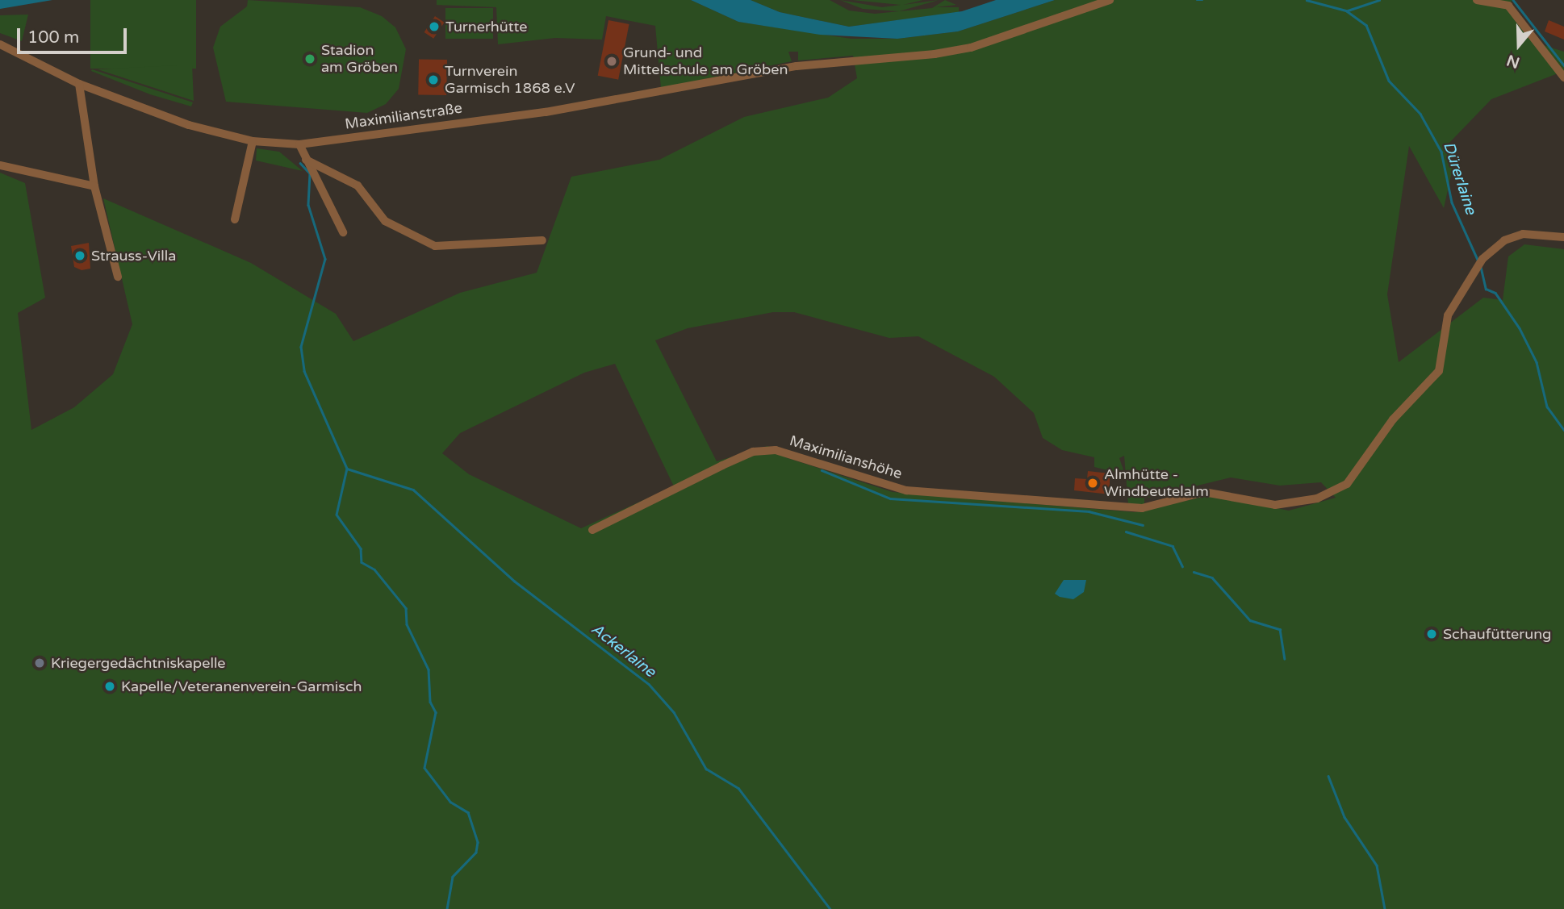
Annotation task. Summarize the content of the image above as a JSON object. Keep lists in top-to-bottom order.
{
  "streets": {
    "street": ["Maximilianstraße", "Maximilianshöhe"]
  },
  "water": ["Dürerlaine", "Ackerlaine"],
  "places": [
    "Turnerhütte",
    "Stadion am Gröben",
    "Grund- und Mittelschule am Gröben",
    "Turnverein Garmisch 1868 e.V",
    "Strauss-Villa",
    "Almhütte - Windbeutelalm",
    "Schaufütterung",
    "Kriegergedächtniskapelle",
    "Kapelle/Veteranenverein-Garmisch"
  ],
  "scale_bar": "100 m",
  "north": "bottom"
}
